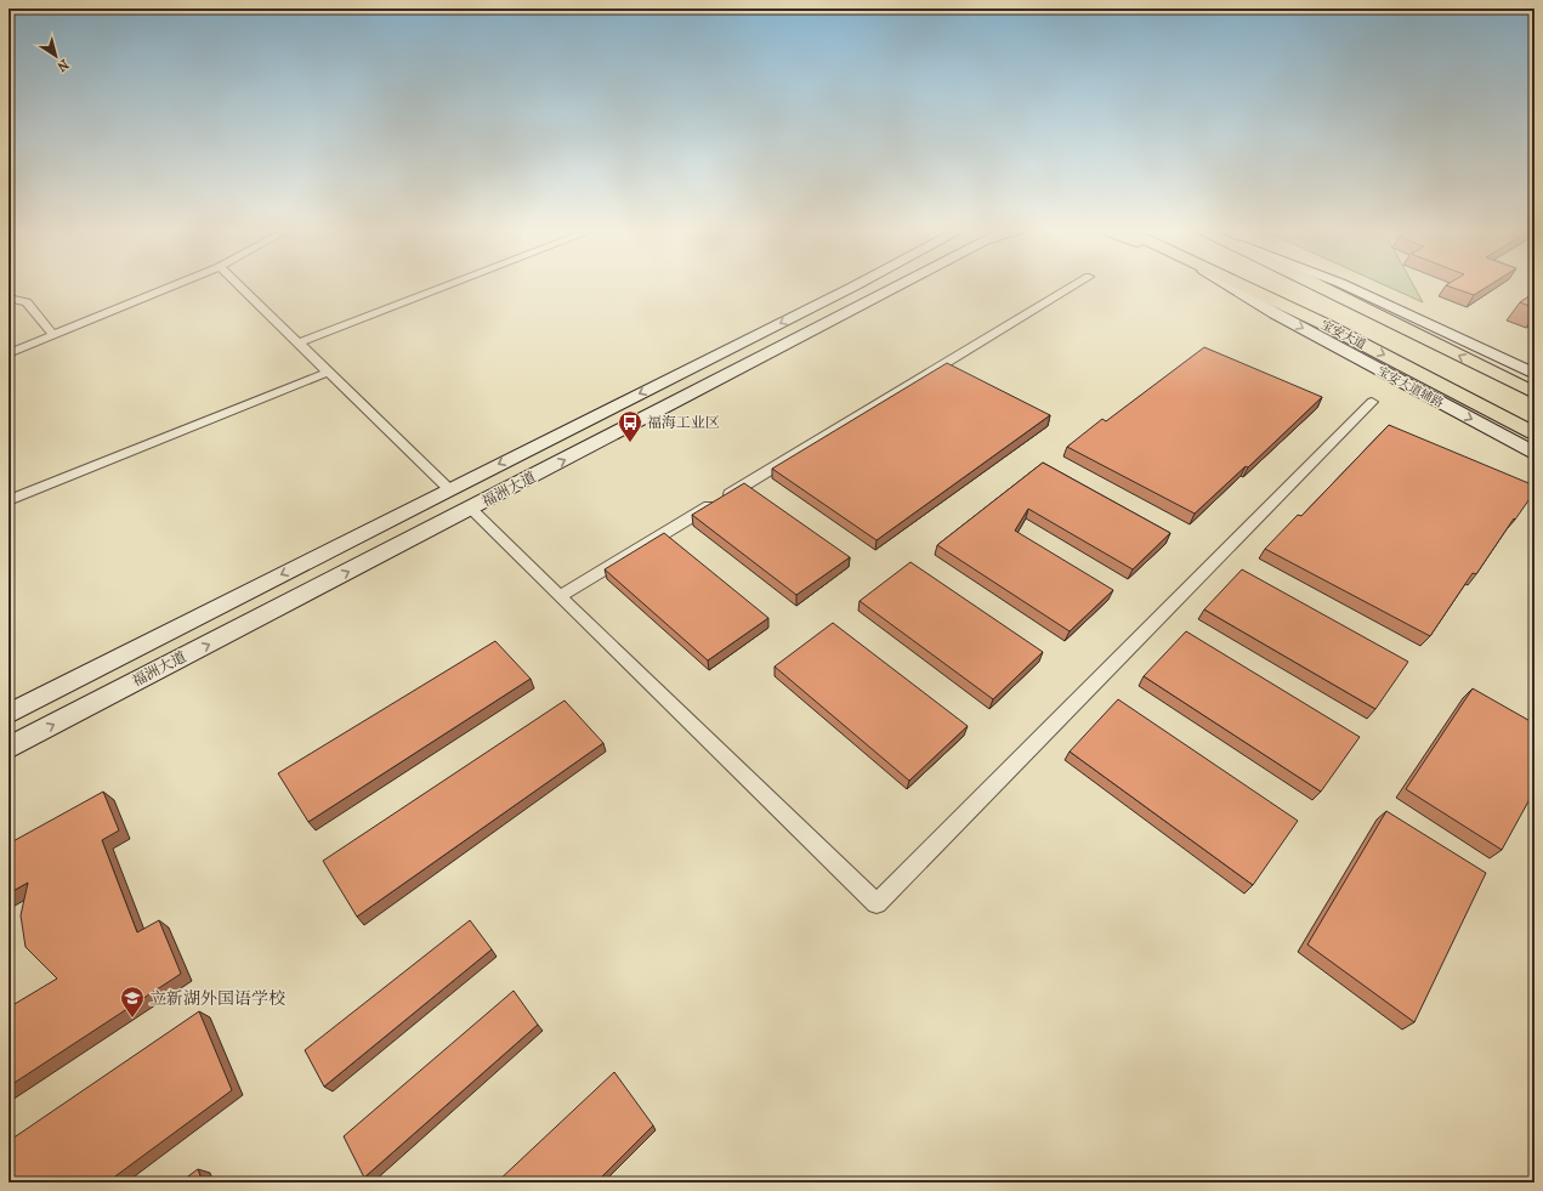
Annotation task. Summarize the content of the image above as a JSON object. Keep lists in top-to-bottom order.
{
  "streets": {
    "main road": ["宝安大道", "宝安大道辅路", "福洲大道"]
  },
  "places": {
    "bus stop": ["福海工业区"],
    "school or university": ["立新湖外国语学校"]
  },
  "north": "bottom right"
}
